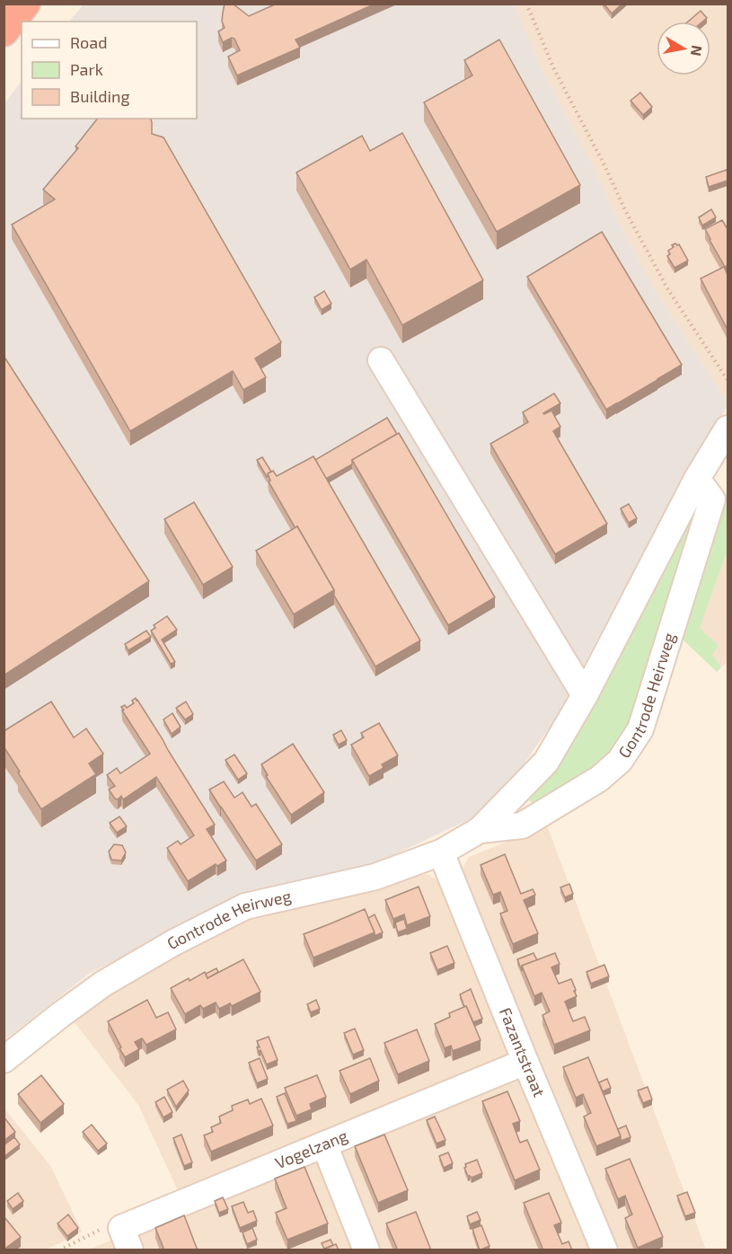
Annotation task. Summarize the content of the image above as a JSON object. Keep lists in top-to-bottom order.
{
  "streets": {
    "street": ["Gontrode Heirweg", "Fazantstraat", "Vogelzang"]
  },
  "crossings": [
    ["Gontrode Heirweg", "Fazantstraat"],
    ["Fazantstraat", "Vogelzang"]
  ],
  "legend": ["Road", "Park", "Building"],
  "north": "right"
}
